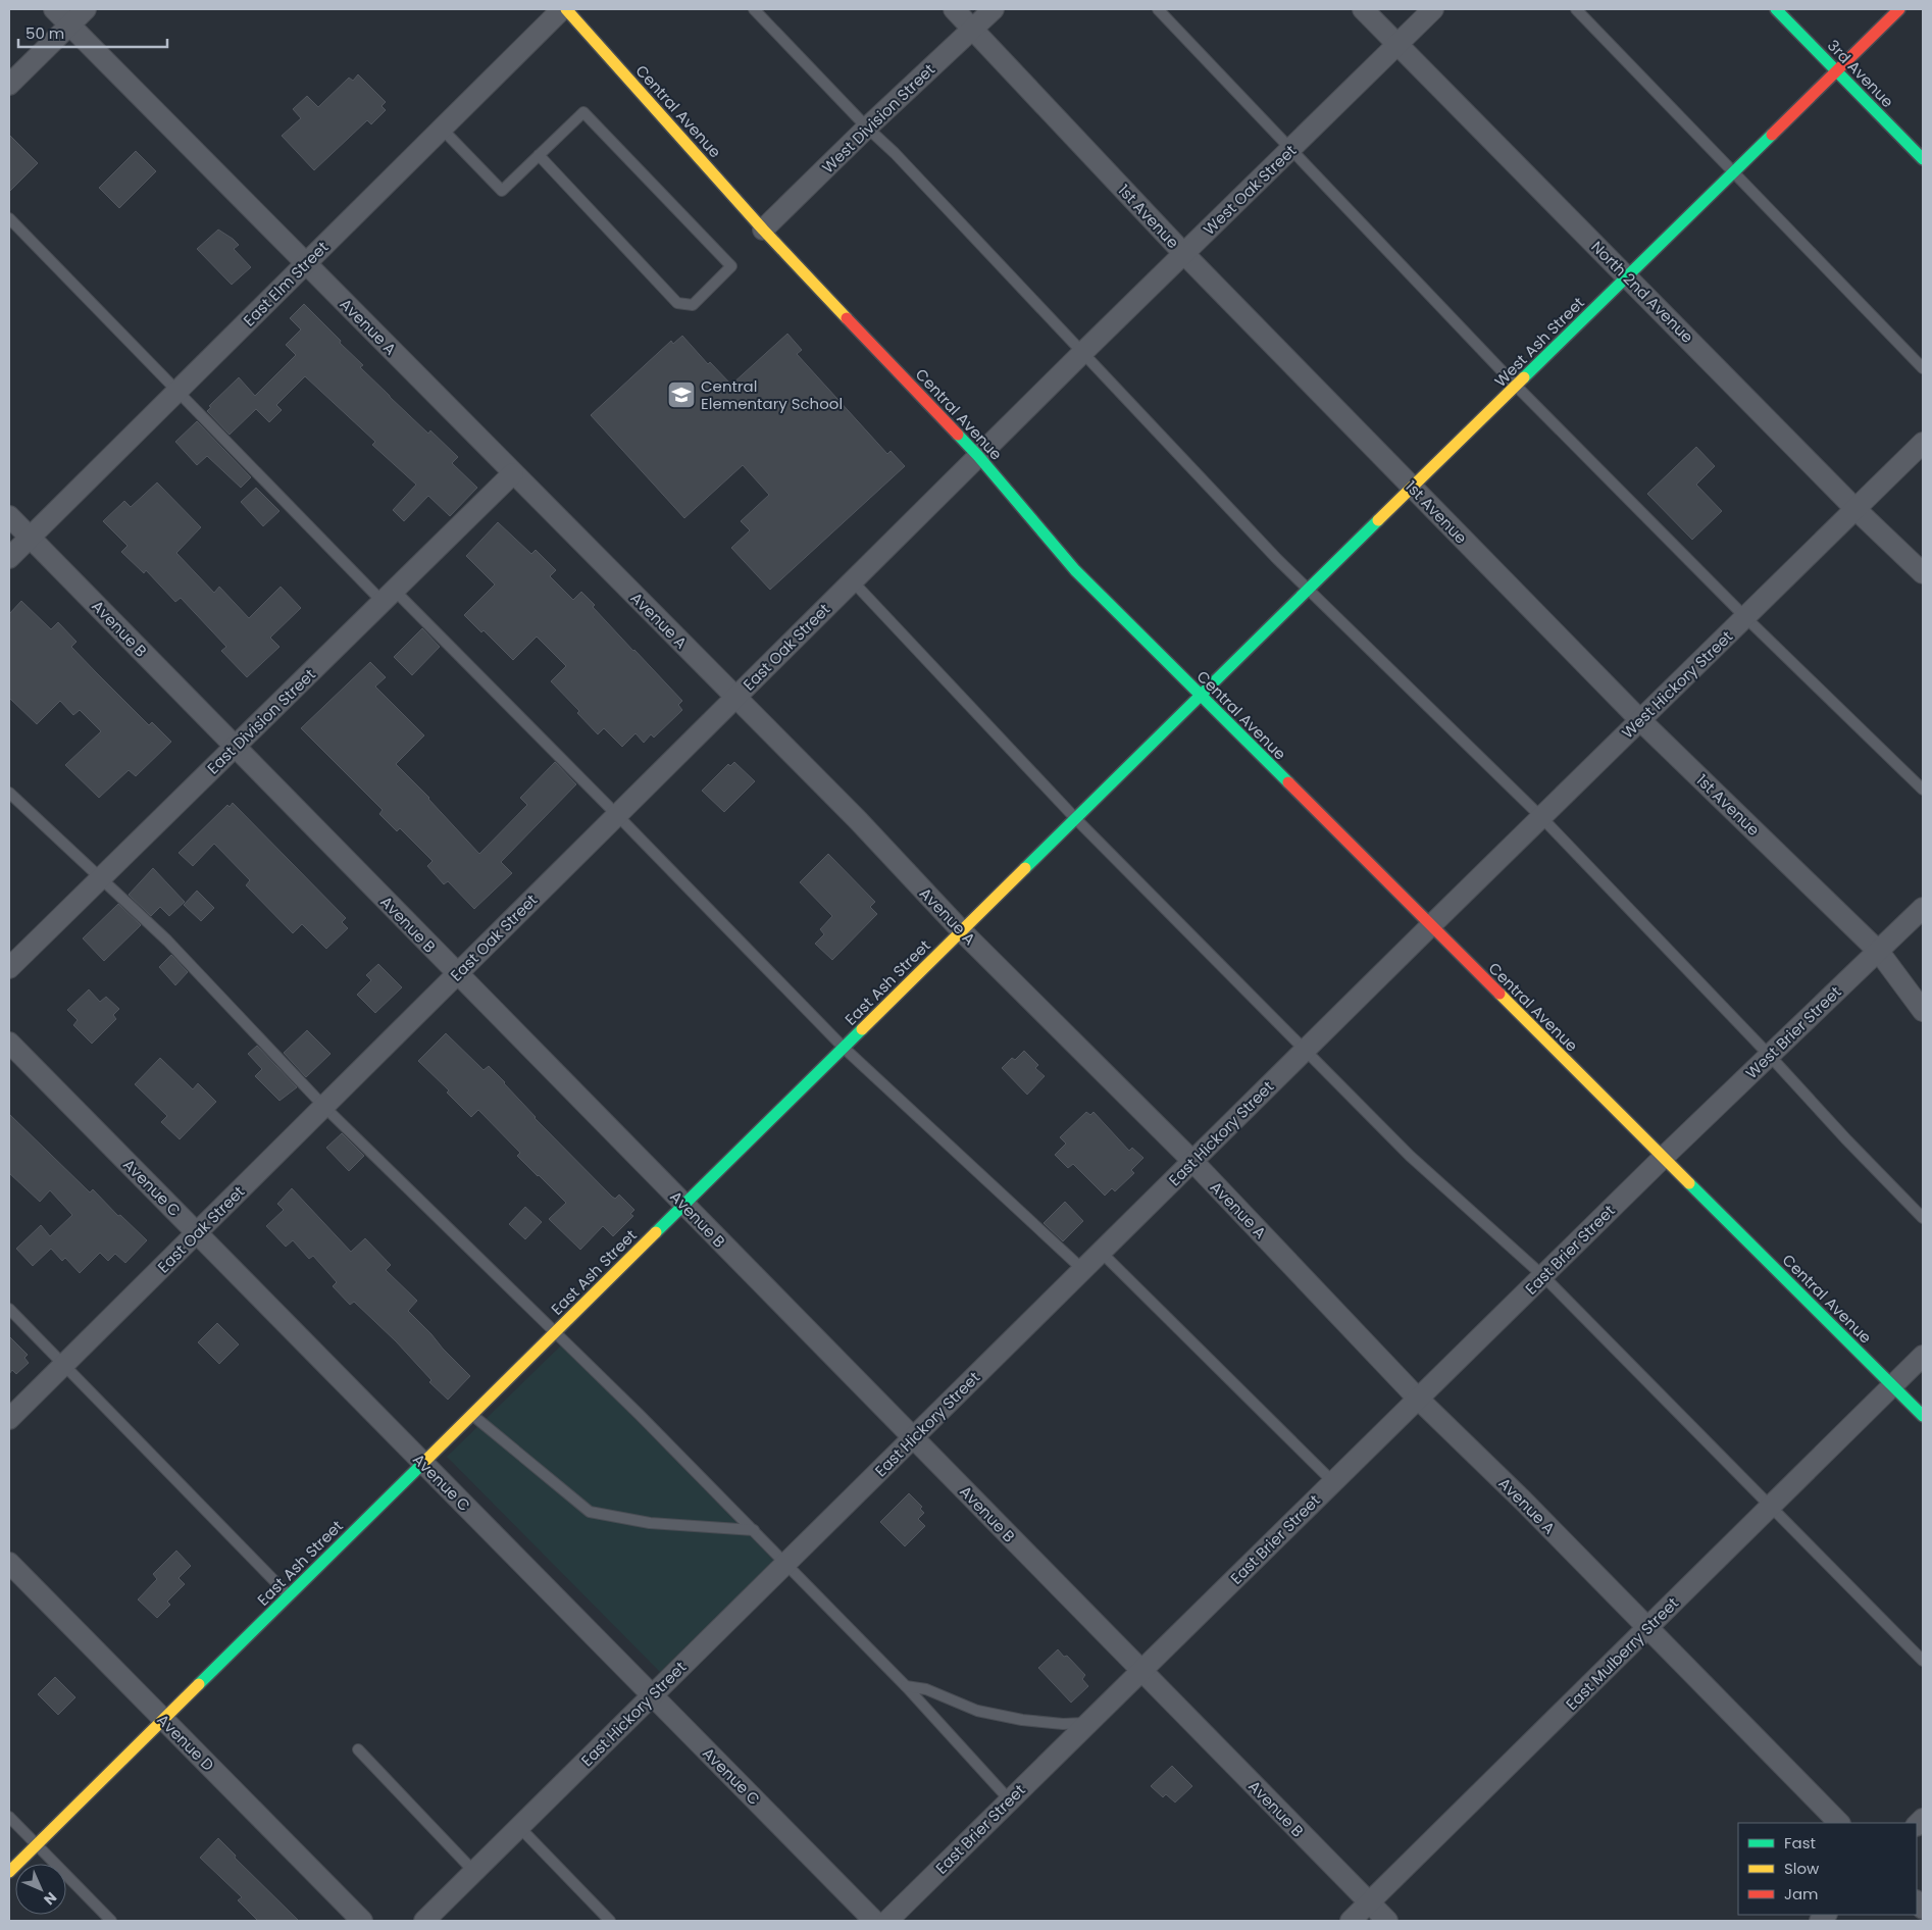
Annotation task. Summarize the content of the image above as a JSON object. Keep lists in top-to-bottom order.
{
  "streets": {
    "street": [
      "3rd Avenue",
      "Central Avenue",
      "West Division Street",
      "West Oak Street",
      "1st Avenue",
      "East Elm Street",
      "North 2nd Avenue",
      "Avenue A",
      "West Ash Street",
      "Avenue B",
      "East Oak Street",
      "West Hickory Street",
      "East Division Street",
      "East Ash Street",
      "West Brier Street",
      "East Hickory Street",
      "Avenue C",
      "East Brier Street",
      "East Mulberry Street",
      "Avenue D"
    ]
  },
  "crossings": [
    ["3rd Avenue", "West Ash Street"],
    ["Central Avenue", "West Division Street"],
    ["Central Avenue", "West Oak Street"],
    ["Central Avenue", "West Ash Street"],
    ["Central Avenue", "East Oak Street"],
    ["Central Avenue", "West Hickory Street"],
    ["Central Avenue", "East Ash Street"],
    ["Central Avenue", "West Brier Street"],
    ["Central Avenue", "East Hickory Street"],
    ["Central Avenue", "East Brier Street"],
    ["Central Avenue", "East Mulberry Street"],
    ["West Division Street", "1st Avenue"],
    ["West Oak Street", "1st Avenue"],
    ["West Oak Street", "North 2nd Avenue"],
    ["West Oak Street", "East Oak Street"],
    ["1st Avenue", "West Ash Street"],
    ["1st Avenue", "West Hickory Street"],
    ["1st Avenue", "West Brier Street"],
    ["East Elm Street", "Avenue A"],
    ["East Elm Street", "Avenue B"],
    ["North 2nd Avenue", "West Ash Street"],
    ["North 2nd Avenue", "West Hickory Street"],
    ["Avenue A", "East Oak Street"],
    ["Avenue A", "East Division Street"],
    ["Avenue A", "East Ash Street"],
    ["Avenue A", "East Hickory Street"],
    ["Avenue A", "East Brier Street"],
    ["Avenue A", "East Mulberry Street"],
    ["West Ash Street", "East Ash Street"],
    ["Avenue B", "East Oak Street"],
    ["Avenue B", "East Division Street"],
    ["Avenue B", "East Ash Street"],
    ["Avenue B", "East Hickory Street"],
    ["Avenue B", "East Brier Street"],
    ["Avenue B", "East Mulberry Street"],
    ["East Oak Street", "Avenue C"],
    ["West Hickory Street", "East Hickory Street"],
    ["East Ash Street", "Avenue C"],
    ["East Ash Street", "Avenue D"],
    ["West Brier Street", "East Brier Street"],
    ["East Hickory Street", "Avenue C"]
  ],
  "places": {
    "school or university": ["Central Elementary School"]
  },
  "legend": ["Fast", "Slow", "Jam"],
  "scale_bar": "50 m",
  "north": "bottom right"
}
